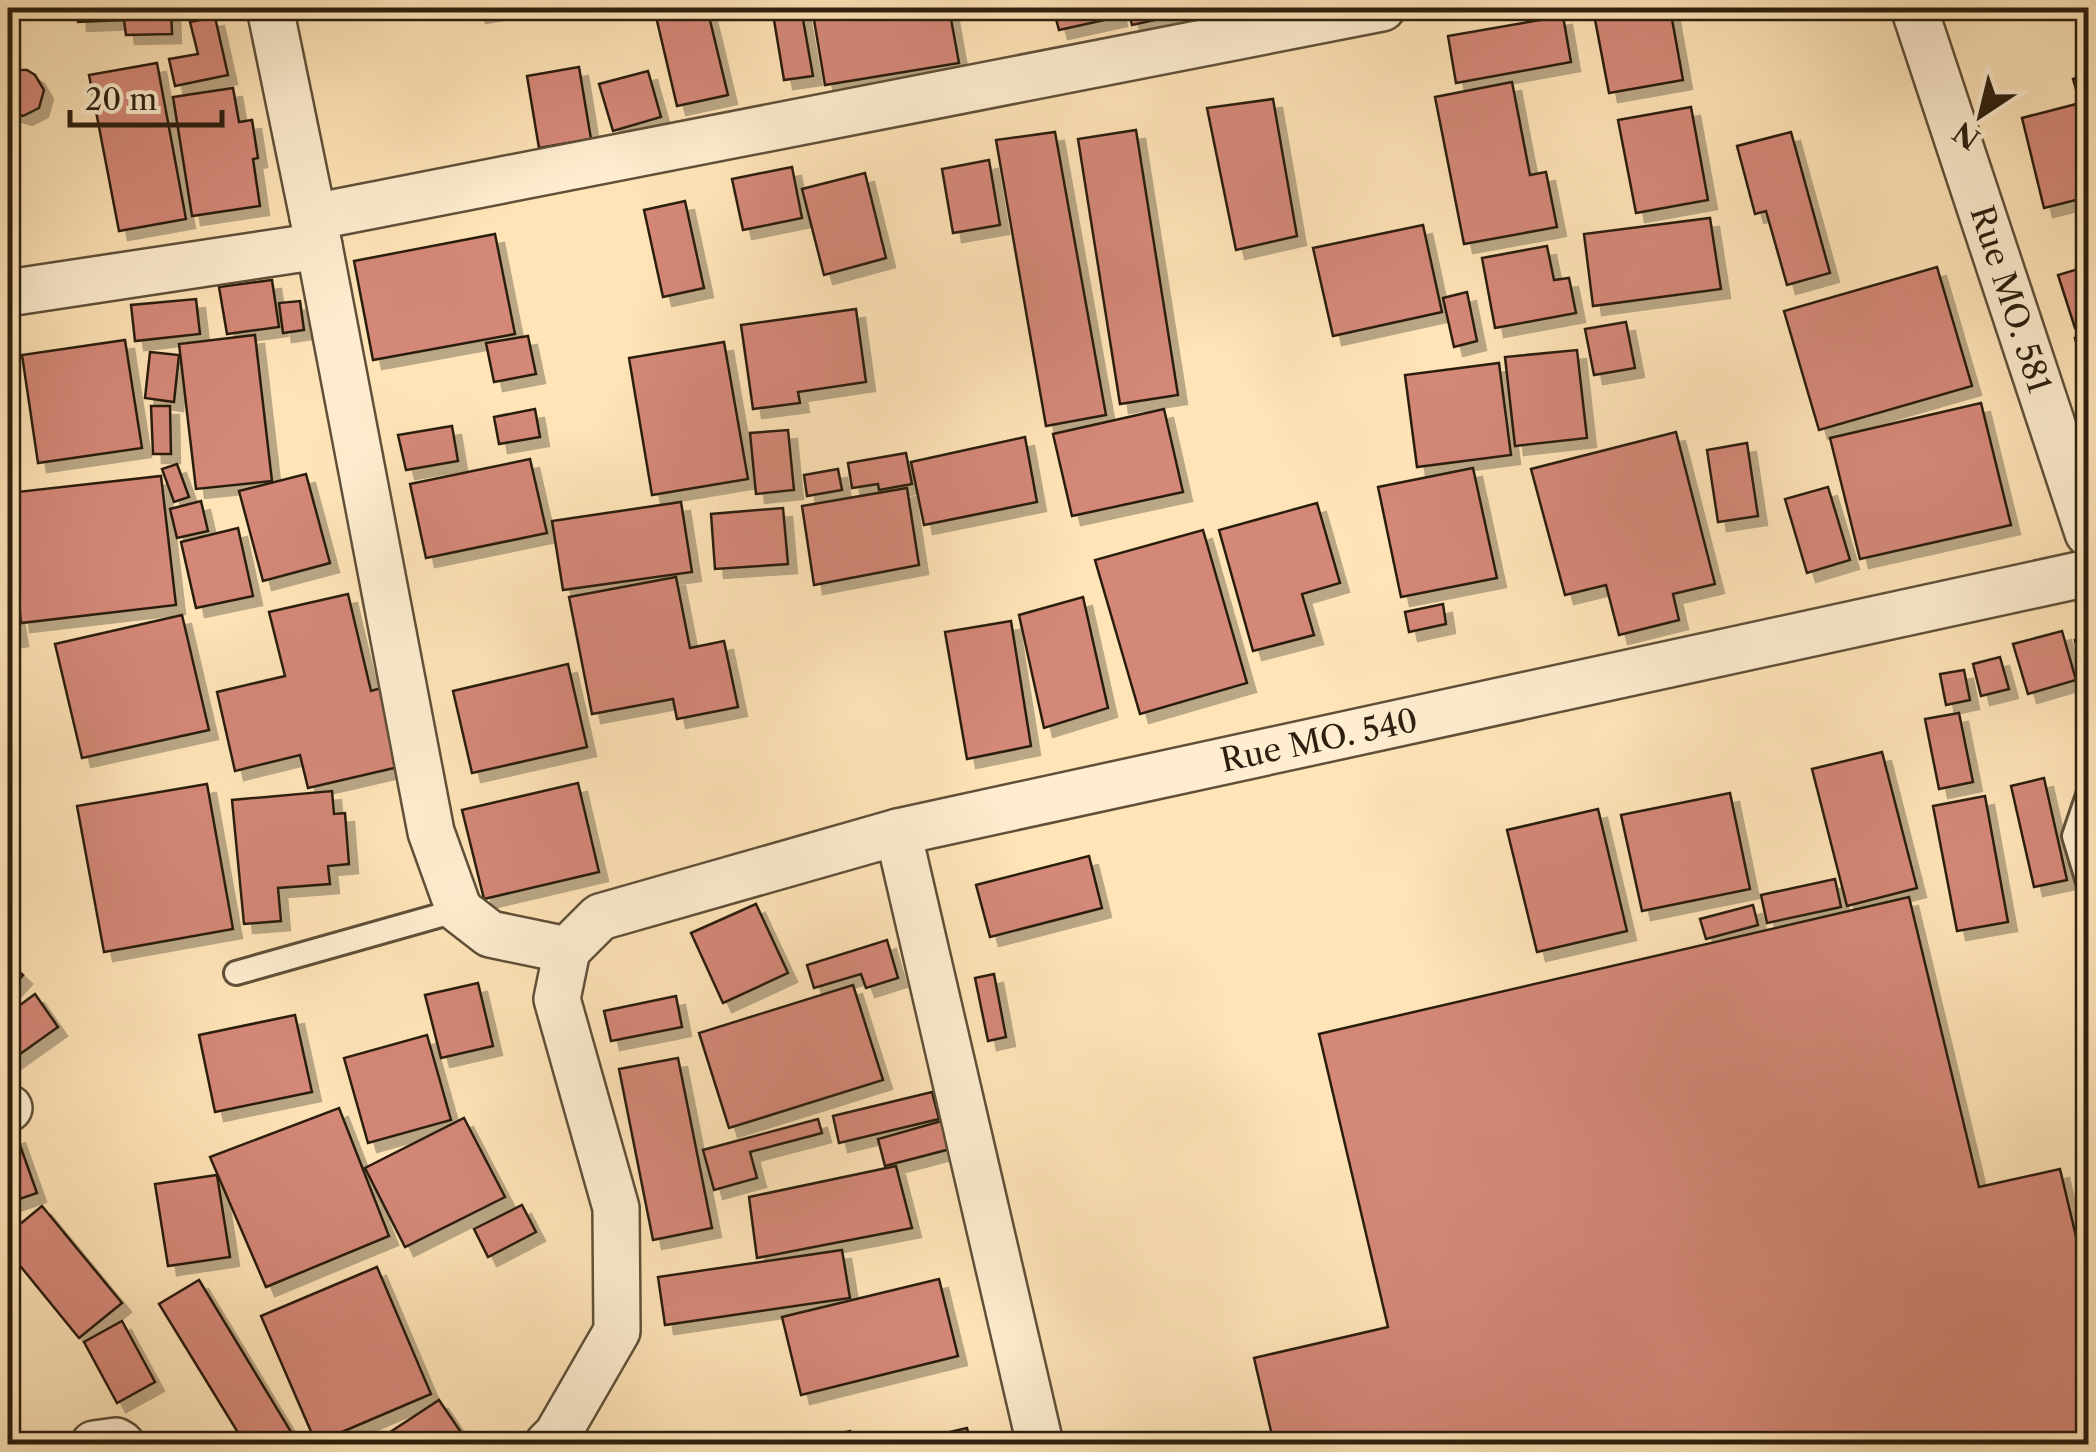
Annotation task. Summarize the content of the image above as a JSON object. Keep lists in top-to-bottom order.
{
  "streets": {
    "street": ["Rue MO. 581", "Rue MO. 540"]
  },
  "scale_bar": "20 m",
  "north": "bottom left"
}
